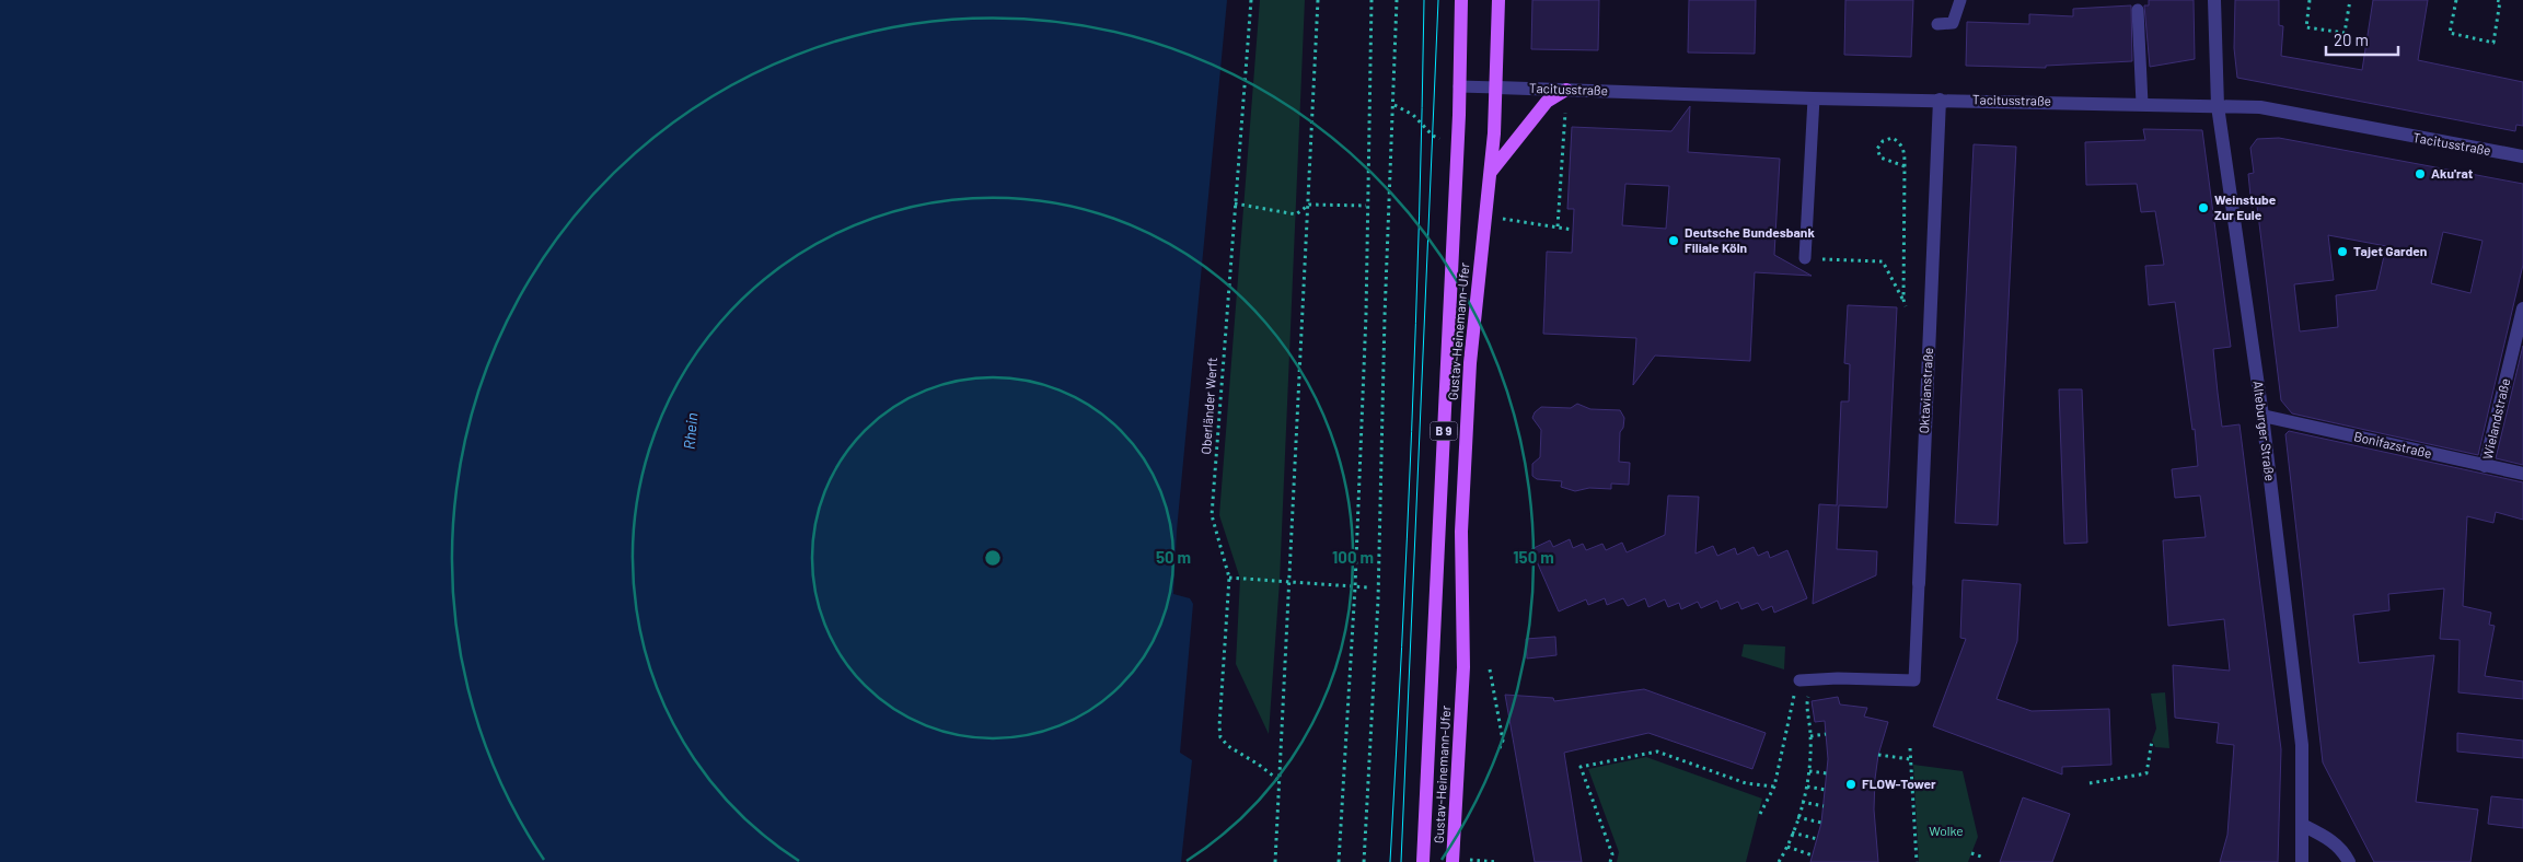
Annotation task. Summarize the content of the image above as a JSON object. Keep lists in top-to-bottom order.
{
  "streets": {
    "main road": ["Gustav-Heinemann-Ufer", "B 9"],
    "street": [
      "Tacitusstraße",
      "Oktavianstraße",
      "Wielandstraße",
      "Alteburger Straße",
      "Bonifazstraße"
    ],
    "path": ["Oberländer Werft"]
  },
  "crossings": [
    ["Tacitusstraße", "Gustav-Heinemann-Ufer"],
    ["Tacitusstraße", "Oktavianstraße"],
    ["Tacitusstraße", "Alteburger Straße"],
    ["Wielandstraße", "Bonifazstraße"],
    ["Alteburger Straße", "Bonifazstraße"]
  ],
  "water": ["Rhein"],
  "parks": ["Wolke"],
  "places": [
    "Aku'rat",
    "Weinstube Zur Eule",
    "Deutsche Bundesbank Filiale Köln",
    "Tajet Garden",
    "FLOW-Tower"
  ],
  "scale_bar": "20 m",
  "rings": ["50 m", "100 m", "150 m"]
}
